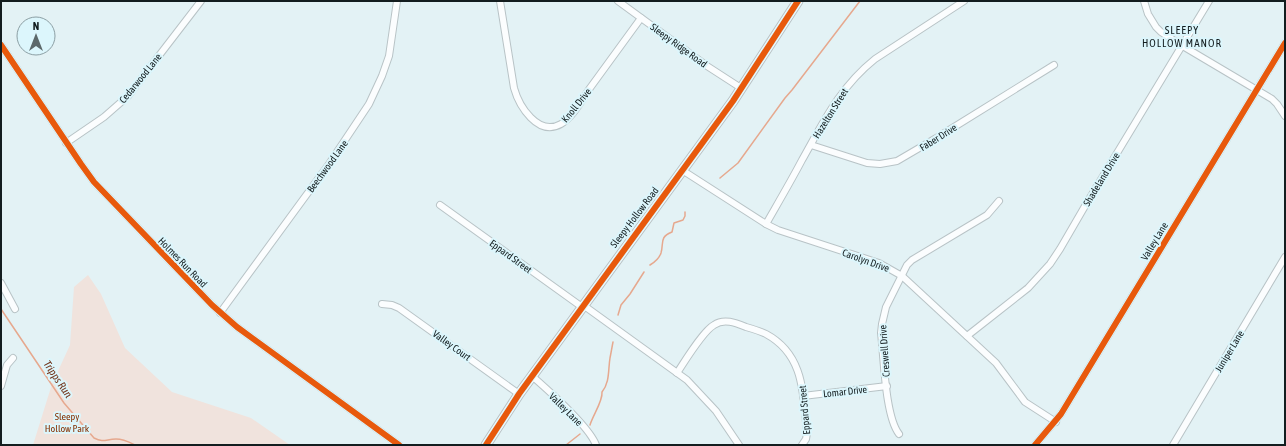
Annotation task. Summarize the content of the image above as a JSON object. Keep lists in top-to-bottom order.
{
  "streets": {
    "main road": ["Sleepy Hollow Road"],
    "street": [
      "Sleepy Ridge Road",
      "Cedarwood Lane",
      "Knoll Drive",
      "Hazelton Street",
      "Faber Drive",
      "Beechwood Lane",
      "Shadeland Drive",
      "Valley Lane",
      "Eppard Street",
      "Carolyn Drive",
      "Holmes Run Road",
      "Valley Court",
      "Creswell Drive",
      "Juniper Lane",
      "Lomar Drive"
    ]
  },
  "crossings": [
    ["Sleepy Ridge Road", "Knoll Drive"],
    ["Sleepy Ridge Road", "Sleepy Hollow Road"],
    ["Cedarwood Lane", "Holmes Run Road"],
    ["Hazelton Street", "Faber Drive"],
    ["Hazelton Street", "Carolyn Drive"],
    ["Beechwood Lane", "Holmes Run Road"],
    ["Shadeland Drive", "Carolyn Drive"],
    ["Sleepy Hollow Road", "Valley Lane"],
    ["Sleepy Hollow Road", "Eppard Street"],
    ["Sleepy Hollow Road", "Carolyn Drive"],
    ["Sleepy Hollow Road", "Valley Court"],
    ["Valley Lane", "Carolyn Drive"],
    ["Eppard Street", "Lomar Drive"],
    ["Carolyn Drive", "Creswell Drive"],
    ["Creswell Drive", "Lomar Drive"]
  ],
  "districts": ["SLEEPY HOLLOW MANOR"],
  "water": ["Tripps Run"],
  "parks": ["Sleepy Hollow Park"],
  "north": "top"
}
